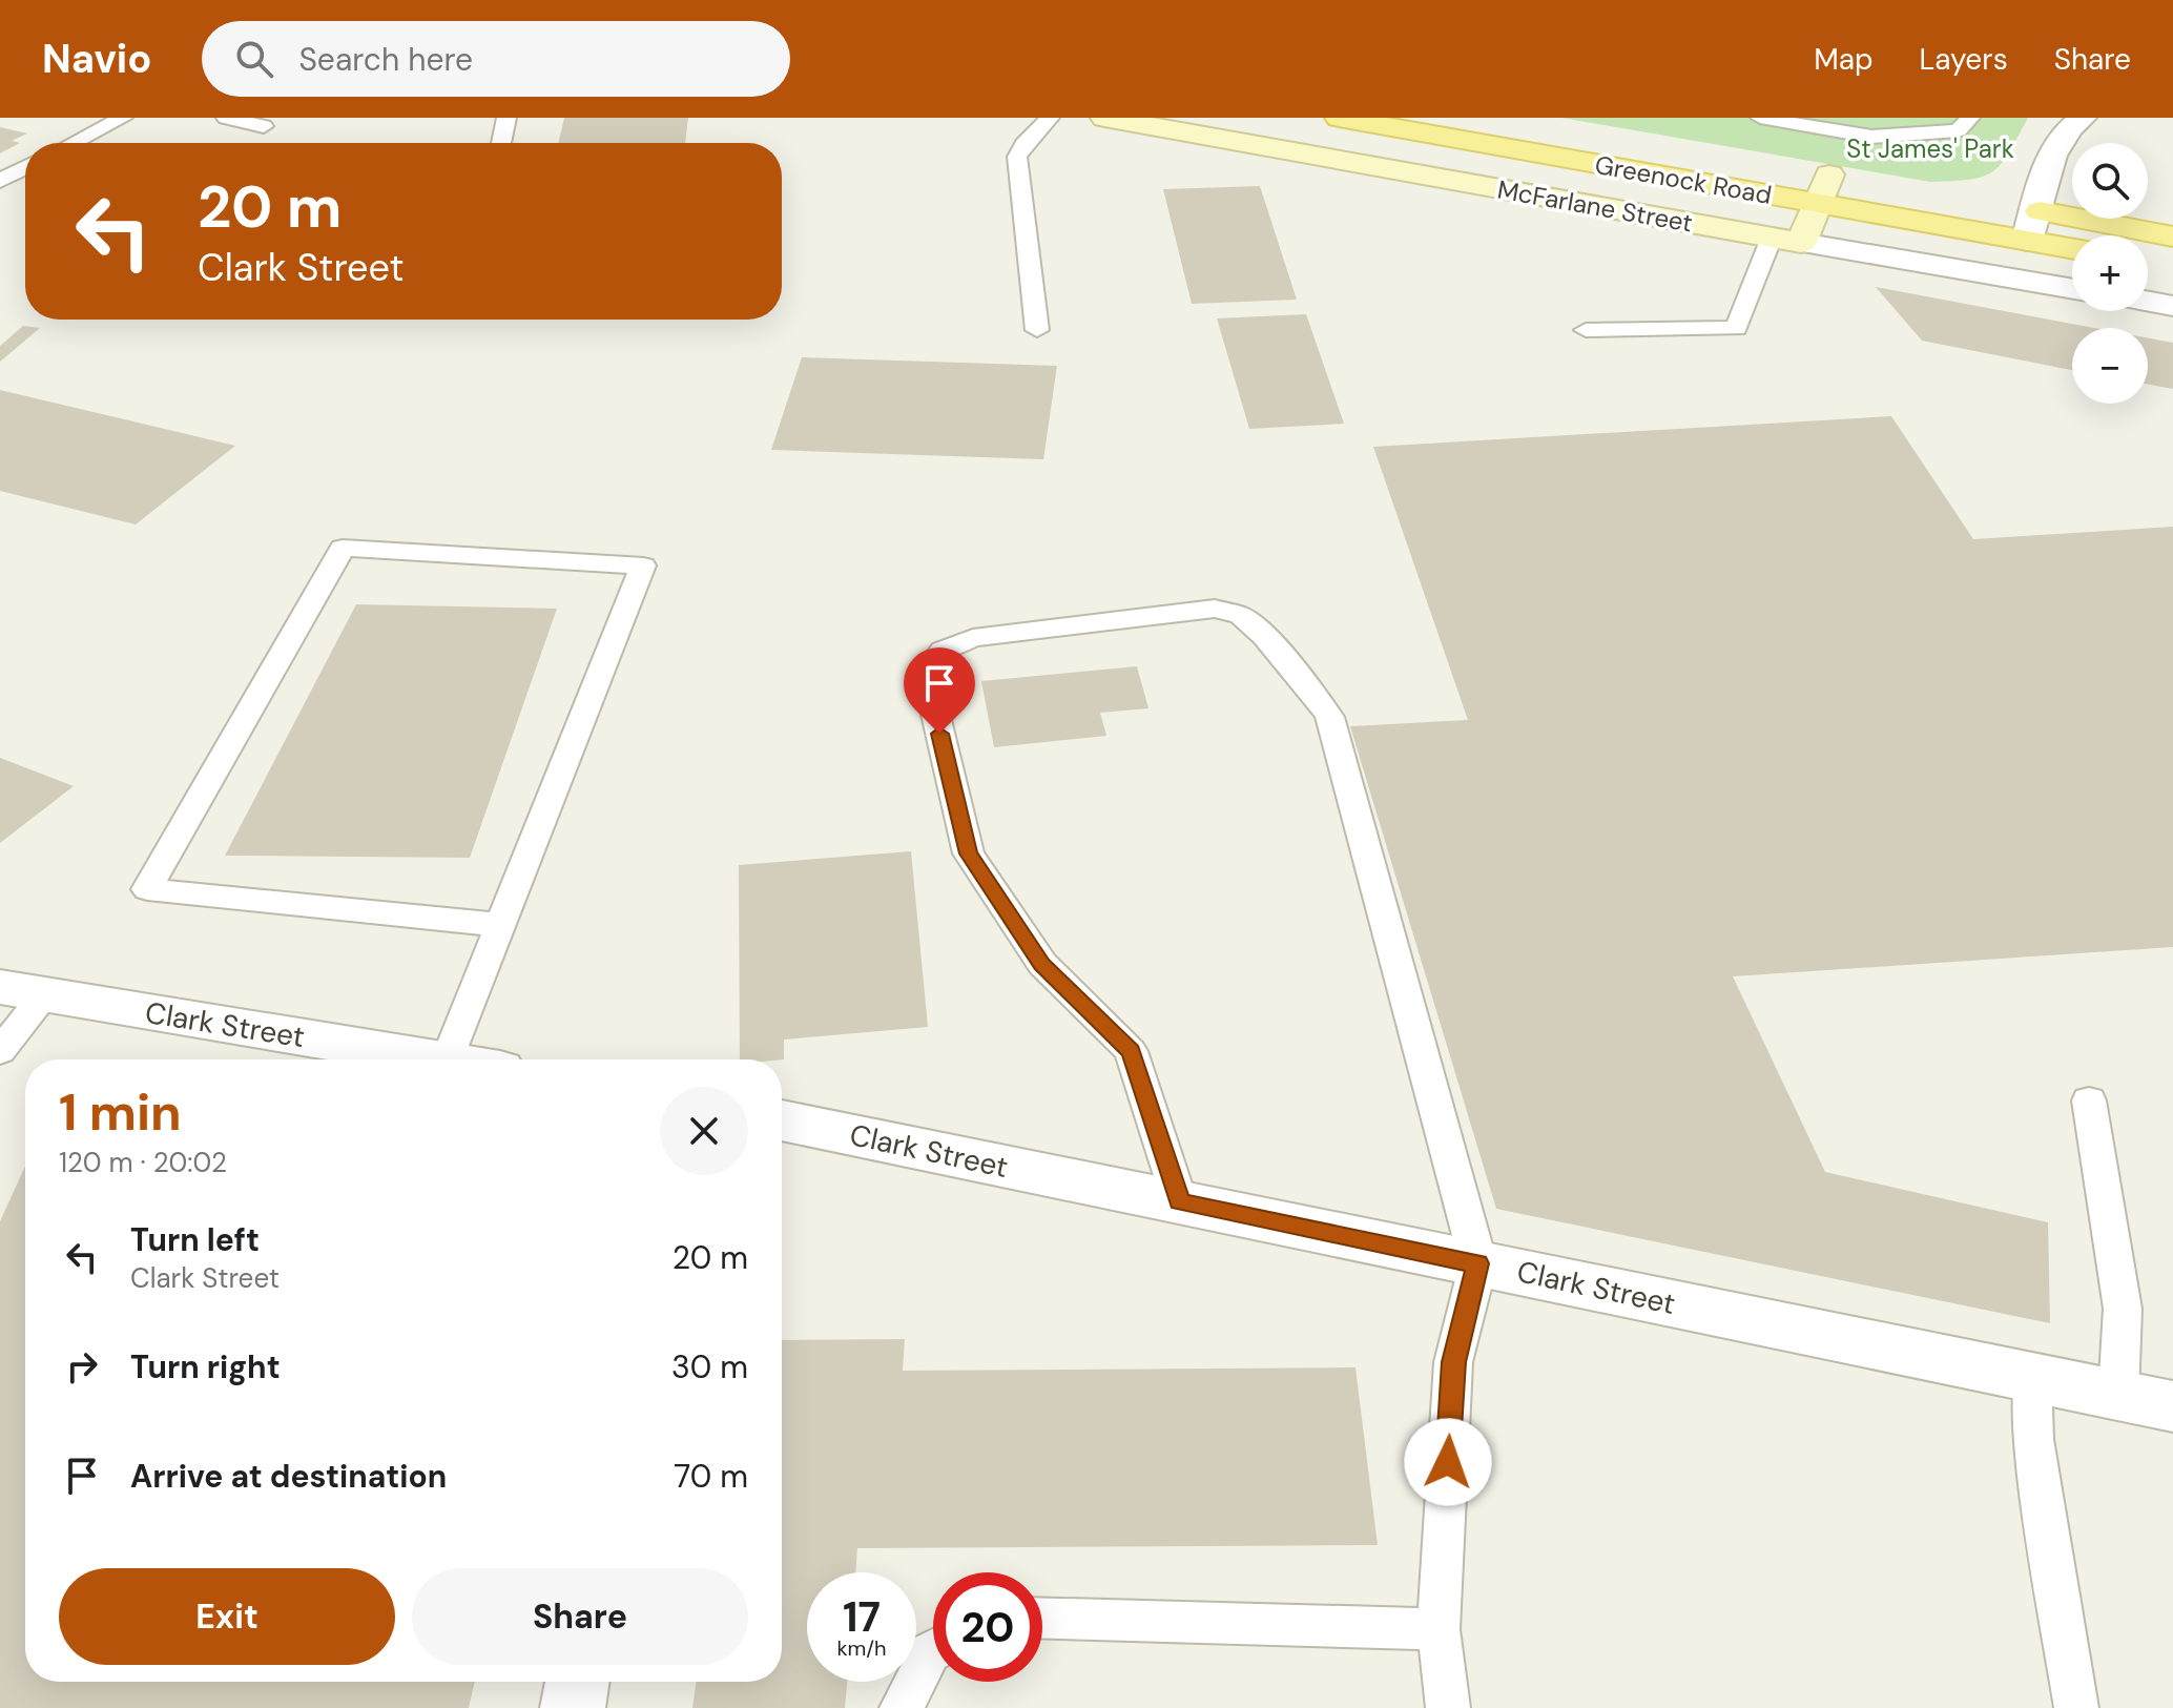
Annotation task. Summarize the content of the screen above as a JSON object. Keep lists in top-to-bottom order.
{
  "streets": {
    "main road": ["Greenock Road"],
    "street": ["McFarlane Street", "Clark Street"]
  },
  "parks": ["St James' Park"],
  "page": {
    "header": "Navio",
    "search": "Search here",
    "nav": ["Map", "Layers", "Share"],
    "map_buttons": ["+", "−"],
    "turn": ["20 m", "Clark Street"],
    "heading": ["1 min", "120 m · 20:02"],
    "list": [
      {
        "name": "Turn left",
        "note": "Clark Street",
        "value": "20 m"
      },
      {
        "name": "Turn right",
        "value": "30 m"
      },
      {
        "name": "Arrive at destination",
        "value": "70 m"
      }
    ],
    "buttons": ["Exit", "Share"],
    "speed": "17 km/h",
    "limit": "20"
  }
}
